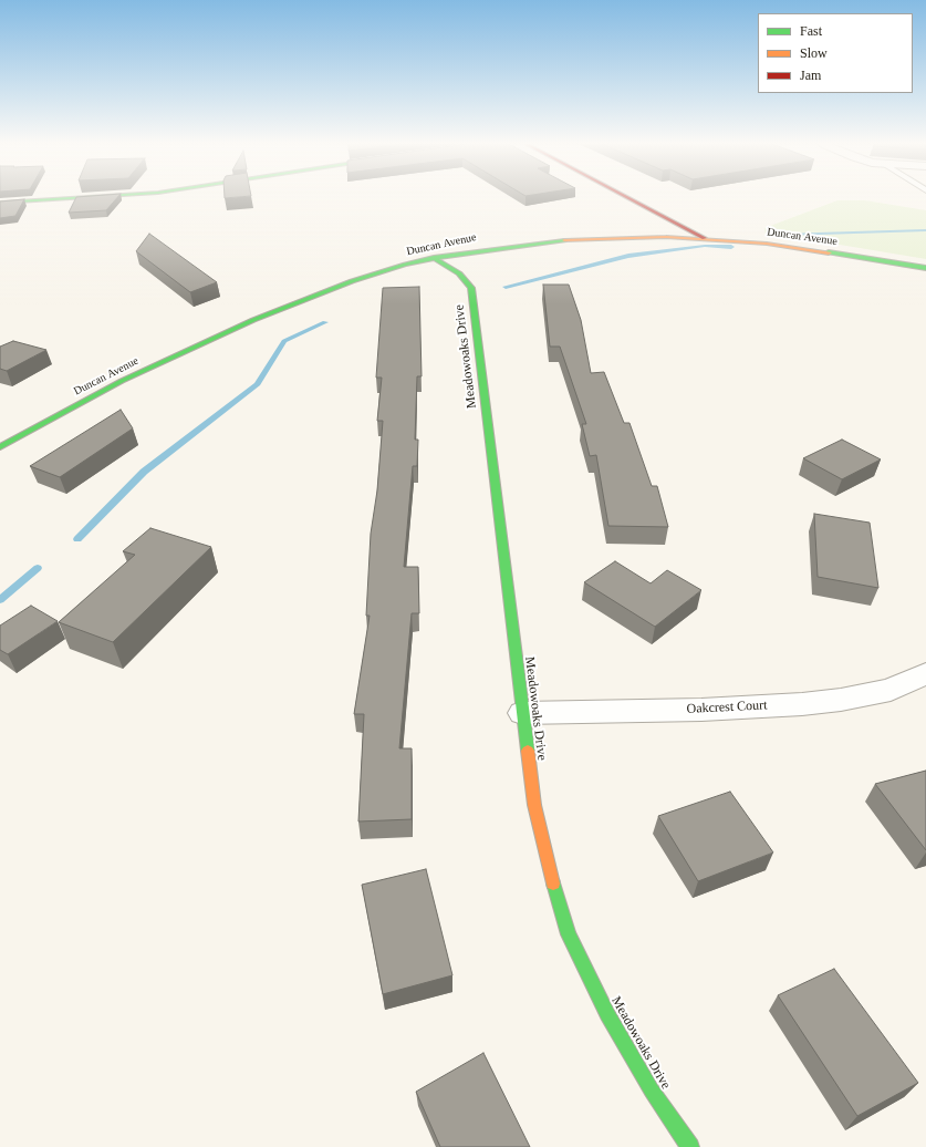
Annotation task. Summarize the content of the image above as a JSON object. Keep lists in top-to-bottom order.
{
  "streets": {
    "street": ["Duncan Avenue", "Meadowoaks Drive", "Oakcrest Court"]
  },
  "crossings": [
    ["Duncan Avenue", "Meadowoaks Drive"],
    ["Meadowoaks Drive", "Oakcrest Court"]
  ],
  "legend": ["Fast", "Slow", "Jam"]
}
